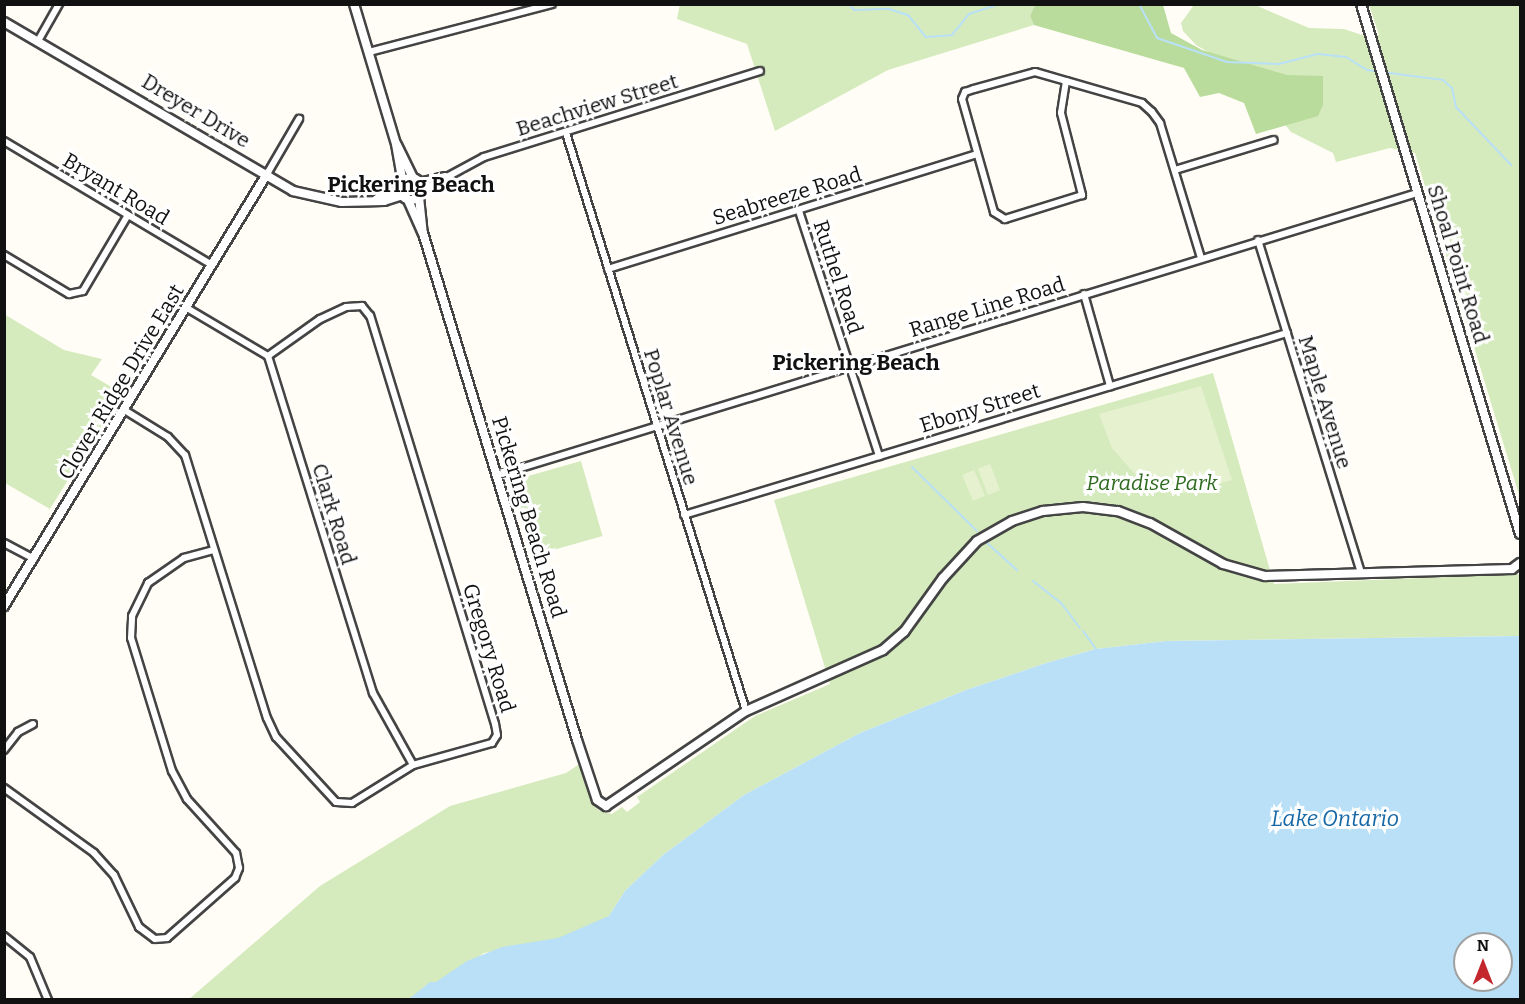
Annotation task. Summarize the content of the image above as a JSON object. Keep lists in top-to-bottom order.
{
  "streets": {
    "street": [
      "Beachview Street",
      "Dreyer Drive",
      "Bryant Road",
      "Seabreeze Road",
      "Shoal Point Road",
      "Ruthel Road",
      "Range Line Road",
      "Clover Ridge Drive East",
      "Maple Avenue",
      "Ebony Street",
      "Poplar Avenue",
      "Clark Road",
      "Pickering Beach Road",
      "Gregory Road"
    ]
  },
  "crossings": [
    ["Beachview Street", "Poplar Avenue"],
    ["Beachview Street", "Pickering Beach Road"],
    ["Dreyer Drive", "Clover Ridge Drive East"],
    ["Dreyer Drive", "Pickering Beach Road"],
    ["Bryant Road", "Clover Ridge Drive East"],
    ["Seabreeze Road", "Ruthel Road"],
    ["Seabreeze Road", "Poplar Avenue"],
    ["Shoal Point Road", "Range Line Road"],
    ["Ruthel Road", "Range Line Road"],
    ["Ruthel Road", "Ebony Street"],
    ["Range Line Road", "Maple Avenue"],
    ["Range Line Road", "Poplar Avenue"],
    ["Range Line Road", "Pickering Beach Road"],
    ["Clover Ridge Drive East", "Gregory Road"],
    ["Maple Avenue", "Ebony Street"],
    ["Ebony Street", "Poplar Avenue"],
    ["Poplar Avenue", "Pickering Beach Road"],
    ["Clark Road", "Gregory Road"]
  ],
  "districts": ["Pickering Beach", "Pickering Beach"],
  "water": ["Lake Ontario"],
  "parks": ["Paradise Park"],
  "north": "top"
}
